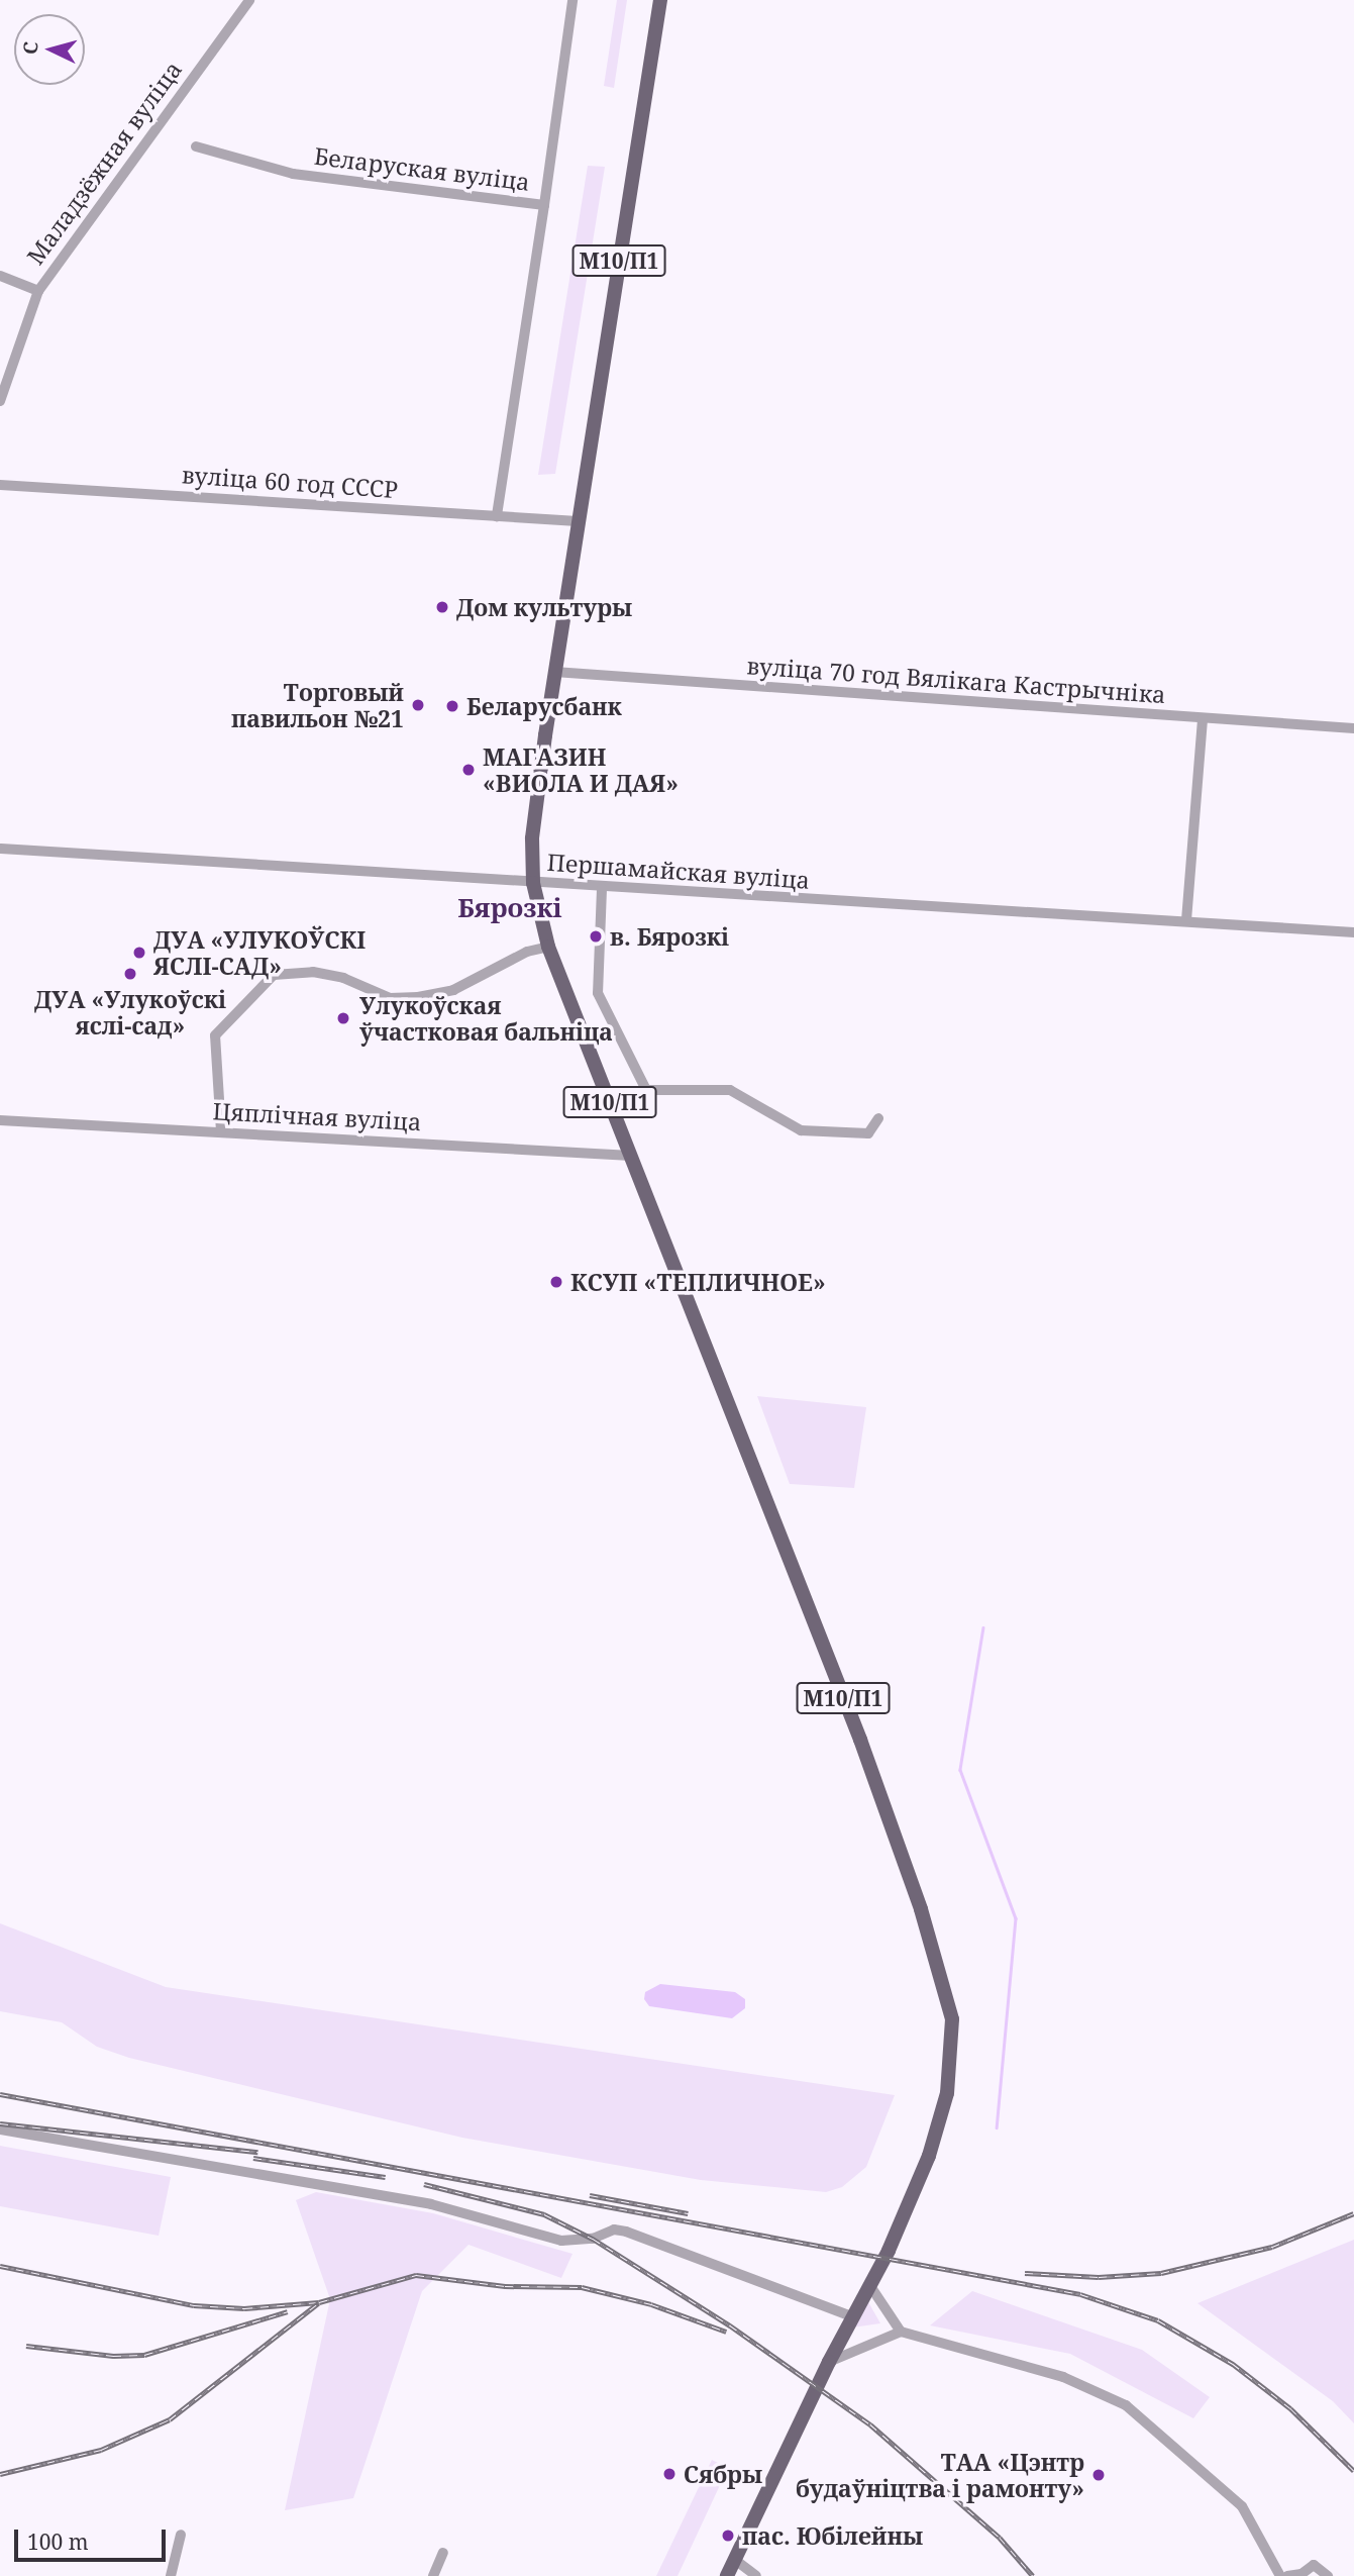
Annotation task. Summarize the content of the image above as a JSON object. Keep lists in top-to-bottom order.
{
  "streets": {
    "main road": ["М10/П1"],
    "street": [
      "Маладзёжная вуліца",
      "Беларуская вуліца",
      "вуліца 60 год СССР",
      "вуліца 70 год Вялікага Кастрычніка",
      "Першамайская вуліца",
      "Цяплічная вуліца"
    ]
  },
  "crossings": [
    ["Беларуская вуліца", "вуліца 60 год СССР"],
    ["М10/П1", "вуліца 60 год СССР"],
    ["М10/П1", "вуліца 70 год Вялікага Кастрычніка"],
    ["М10/П1", "Першамайская вуліца"],
    ["М10/П1", "Цяплічная вуліца"]
  ],
  "districts": ["Бярозкі"],
  "places": [
    "Дом культуры",
    "Торговый павильон №21",
    "Беларусбанк",
    "МАГАЗИН «ВИОЛА И ДАЯ»",
    "в. Бярозкі",
    "ДУА «УЛУКОЎСКІ ЯСЛІ-САД»",
    "ДУА «Улукоўскі яслі-сад»",
    "Улукоўская ўчастковая бальніца",
    "КСУП «ТЕПЛИЧНОЕ»",
    "Сябры",
    "ТАА «Цэнтр будаўніцтва і рамонту»",
    "пас. Юбілейны"
  ],
  "scale_bar": "100 m",
  "north": "left"
}
